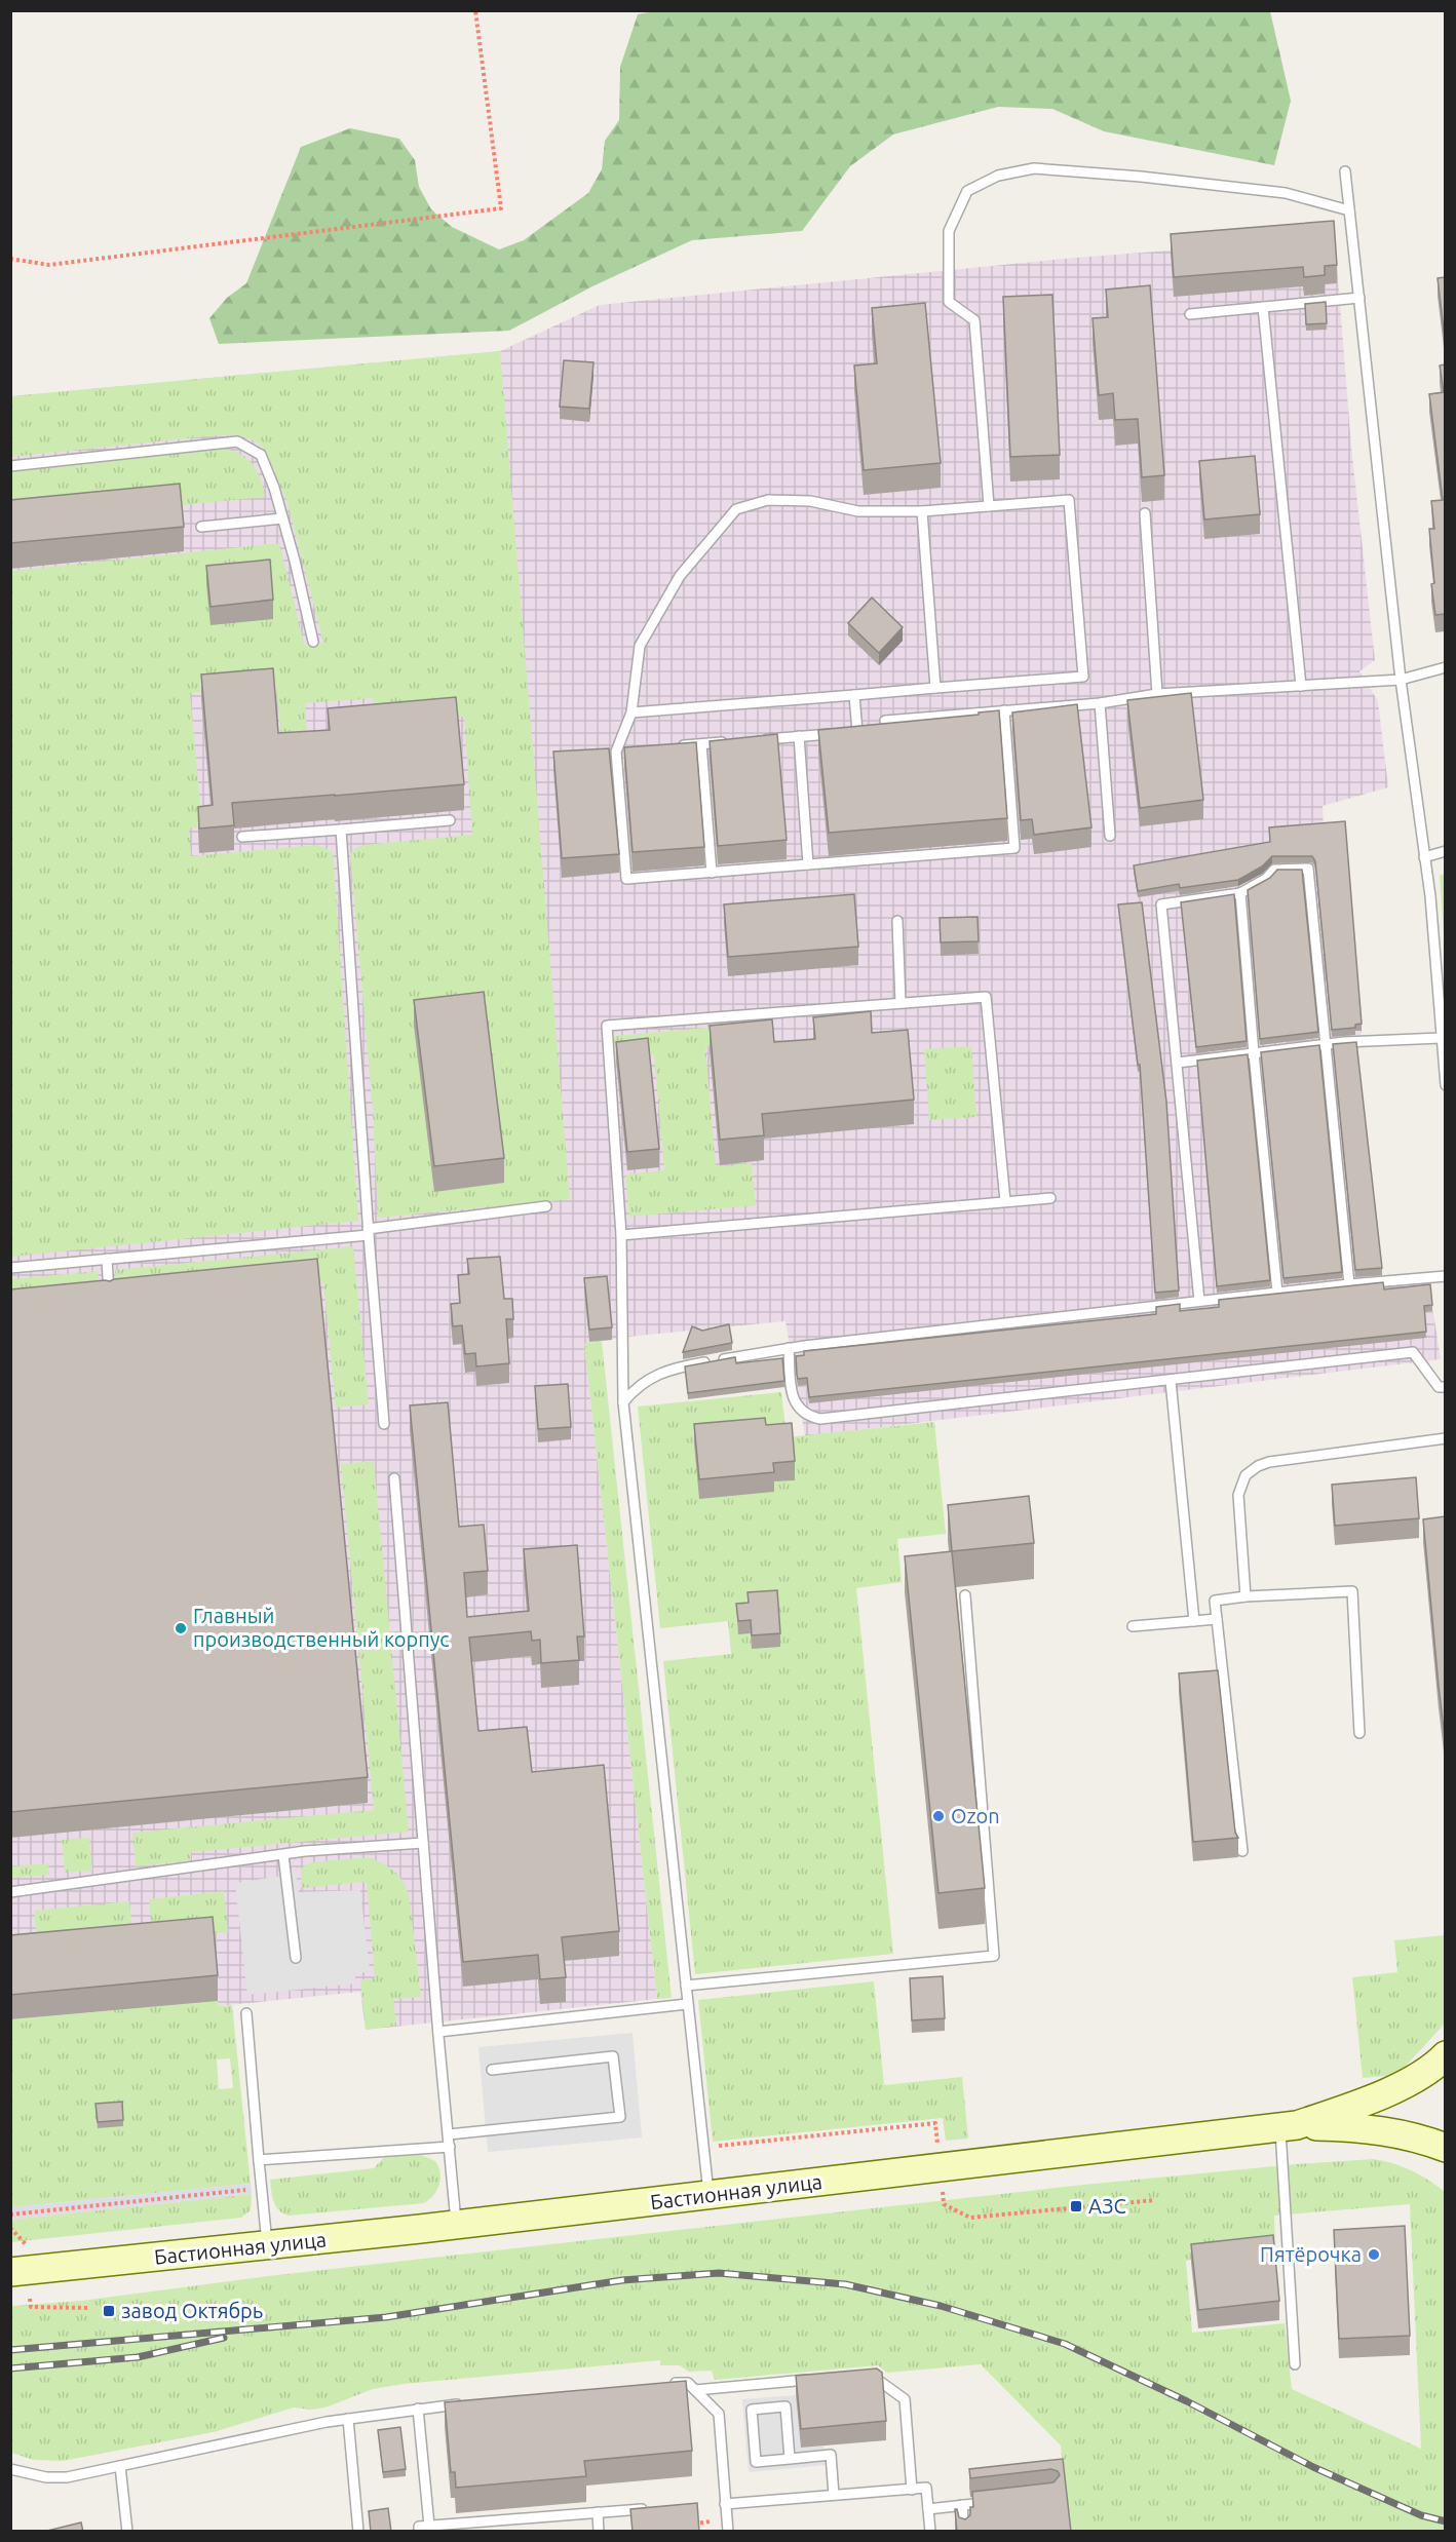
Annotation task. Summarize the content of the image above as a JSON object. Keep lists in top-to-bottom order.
{
  "streets": {
    "main road": ["Бастионная улица"]
  },
  "places": {
    "other": ["Главный производственный корпус", "Ozon", "Пятёрочка"],
    "transit": ["АЗС", "завод Октябрь"]
  }
}
